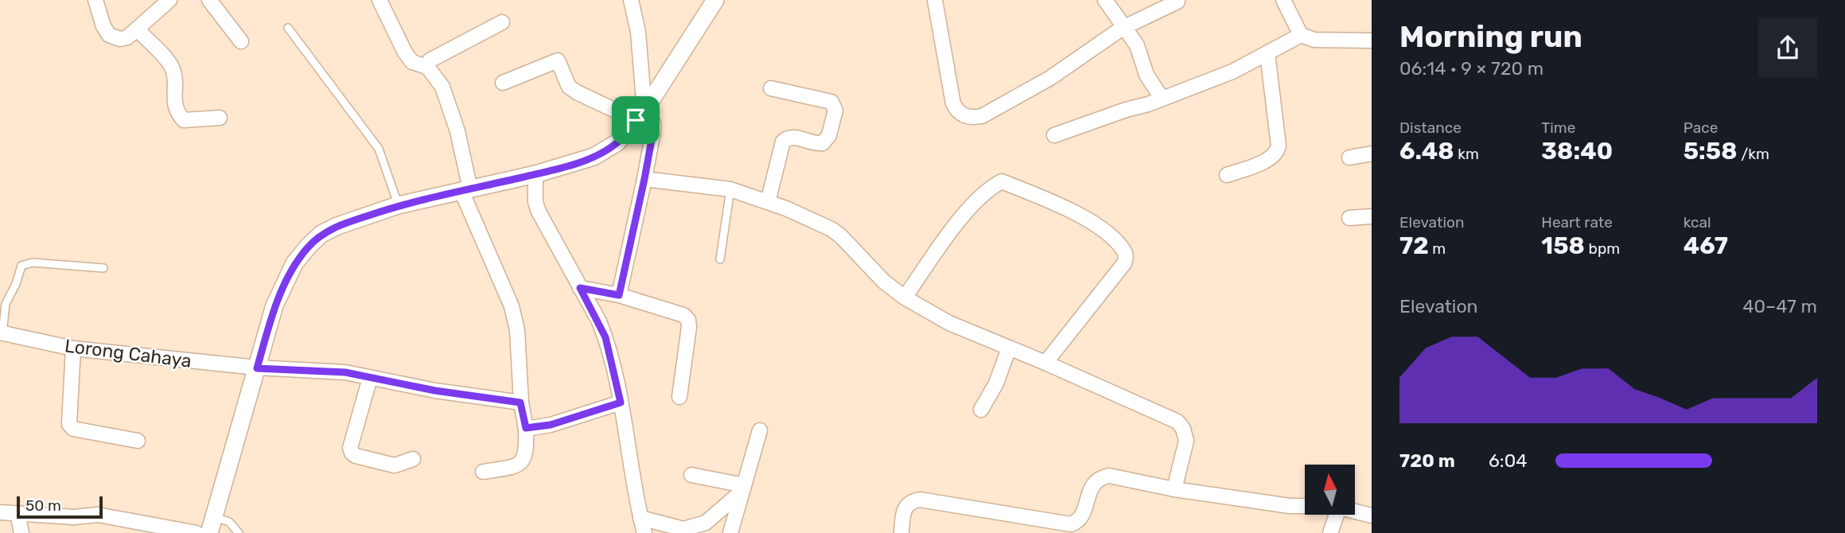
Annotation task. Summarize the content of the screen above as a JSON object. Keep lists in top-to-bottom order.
{
  "streets": {
    "street": ["Lorong Cahaya"]
  },
  "scale_bar": "50 m",
  "north": "top",
  "page": {
    "heading": ["Morning run", "06:14 · 9 × 720 m"],
    "stats": [
      ["Distance", "6.48 km"],
      ["Time", "38:40"],
      ["Pace", "5:58 /km"],
      ["Elevation", "72 m"],
      ["Heart rate", "158 bpm"],
      ["kcal", "467"]
    ],
    "chart": ["Elevation", "40–47 m"],
    "list": [
      {
        "name": "720 m",
        "note": "6:04"
      }
    ],
    "scale": "50 m"
  }
}
